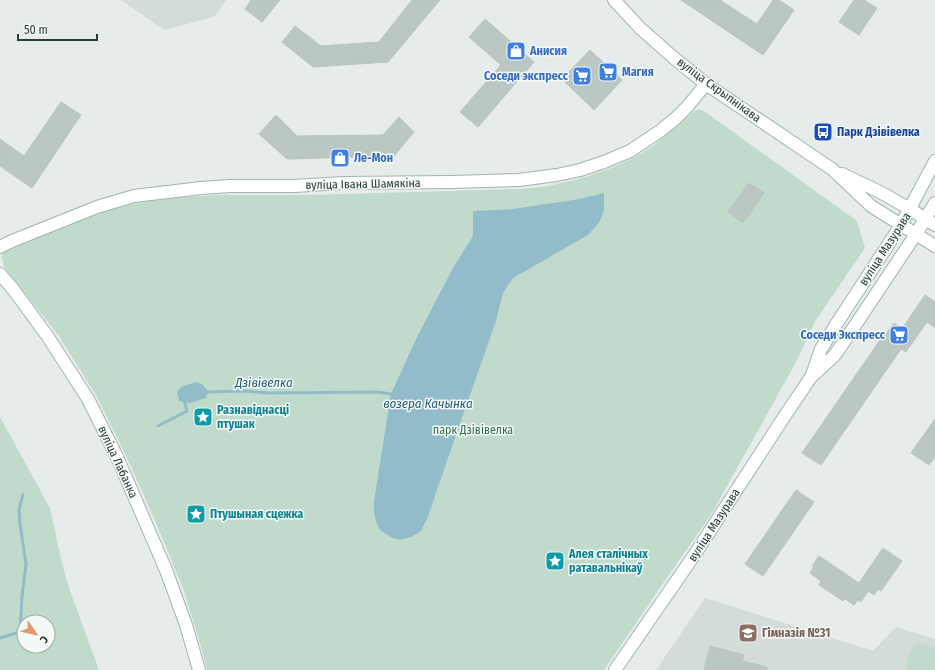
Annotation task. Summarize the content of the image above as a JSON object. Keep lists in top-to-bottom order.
{
  "streets": {
    "main road": [
      "вуліца Скрыпнікава",
      "вуліца Івана Шамякіна",
      "вуліца Мазурава",
      "вуліца Лабанка"
    ]
  },
  "crossings": [
    ["вуліца Скрыпнікава", "вуліца Івана Шамякіна"],
    ["вуліца Скрыпнікава", "вуліца Мазурава"]
  ],
  "water": ["Дзівівелка", "возера Качынка"],
  "parks": ["парк Дзівівелка"],
  "places": {
    "shop": ["Анисия", "Ле-Мон"],
    "supermarket": ["Магия", "Соседи экспресс", "Соседи Экспресс"],
    "bus stop": ["Парк Дзівівелка"],
    "place": ["Разнавіднасці птушак", "Птушыная сцежка", "Алея сталічных ратавальнікаў"],
    "school or university": ["Гімназія №31"]
  },
  "scale_bar": "50 m",
  "north": "bottom right"
}
